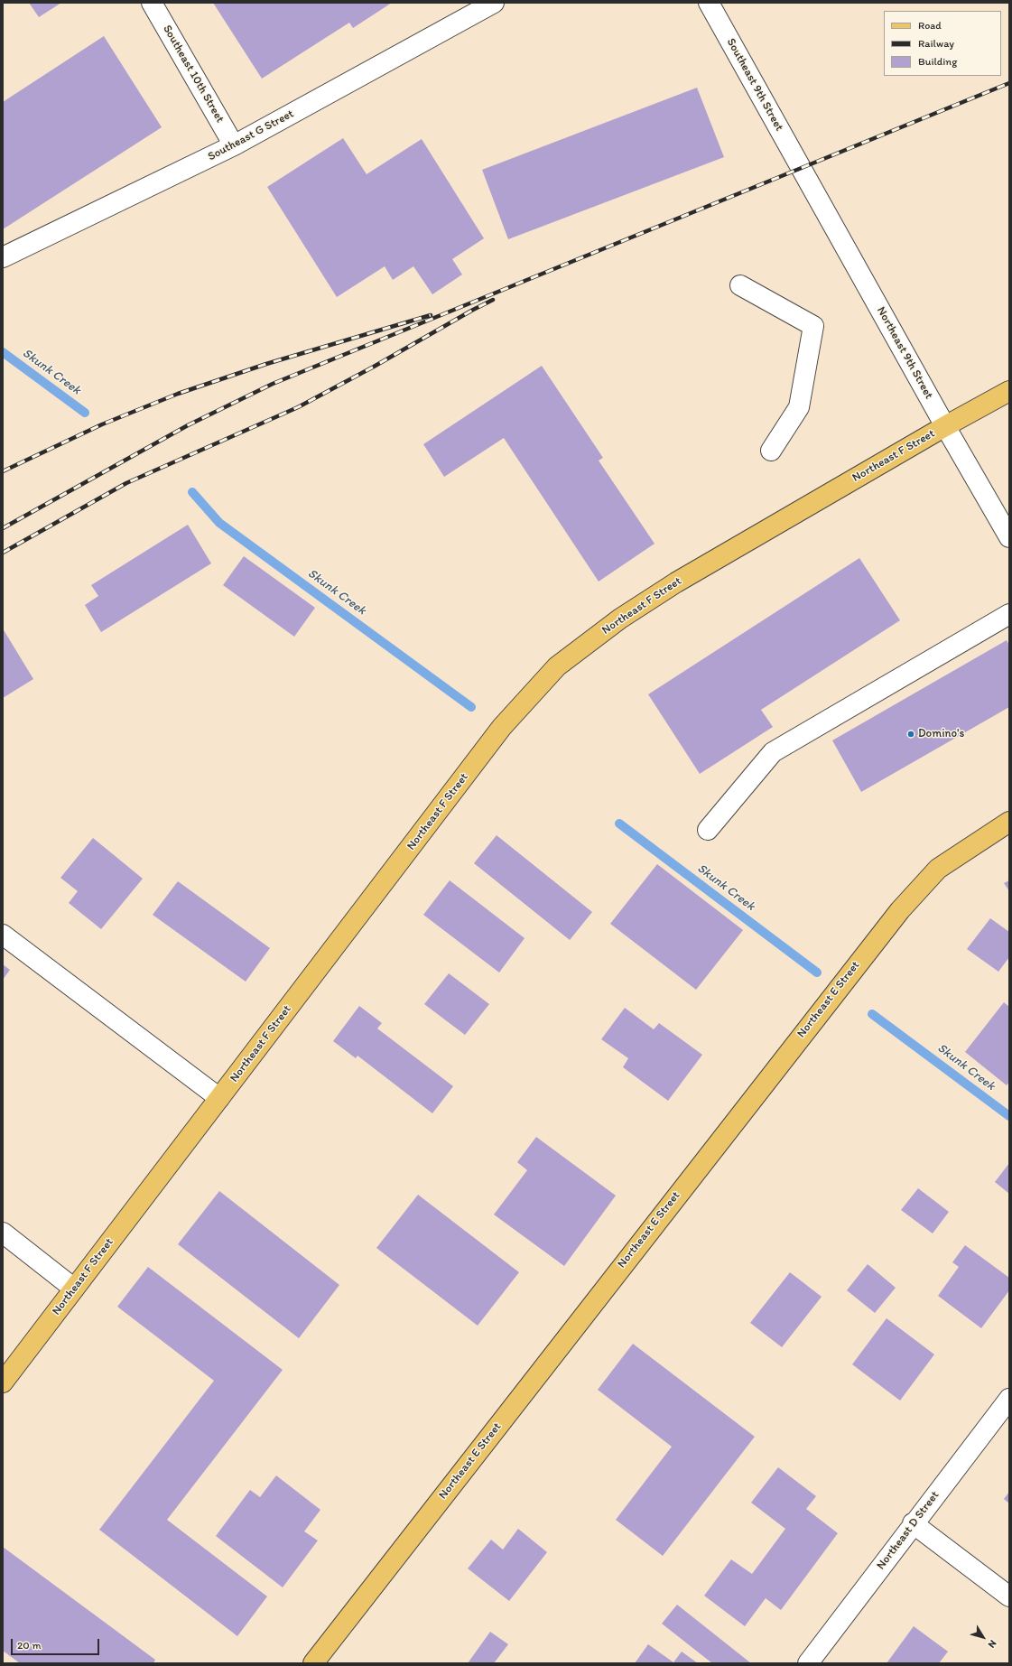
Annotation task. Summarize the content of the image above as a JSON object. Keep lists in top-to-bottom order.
{
  "streets": {
    "main road": ["Northeast F Street", "Northeast E Street"],
    "street": [
      "Southeast 10th Street",
      "Southeast 9th Street",
      "Southeast G Street",
      "Northeast 9th Street",
      "Northeast D Street"
    ]
  },
  "crossings": [
    ["Southeast 10th Street", "Southeast G Street"],
    ["Southeast 9th Street", "Northeast 9th Street"],
    ["Northeast 9th Street", "Northeast F Street"]
  ],
  "water": ["Skunk Creek"],
  "places": ["Domino's"],
  "legend": ["Road", "Railway", "Building"],
  "scale_bar": "20 m",
  "north": "bottom right"
}
